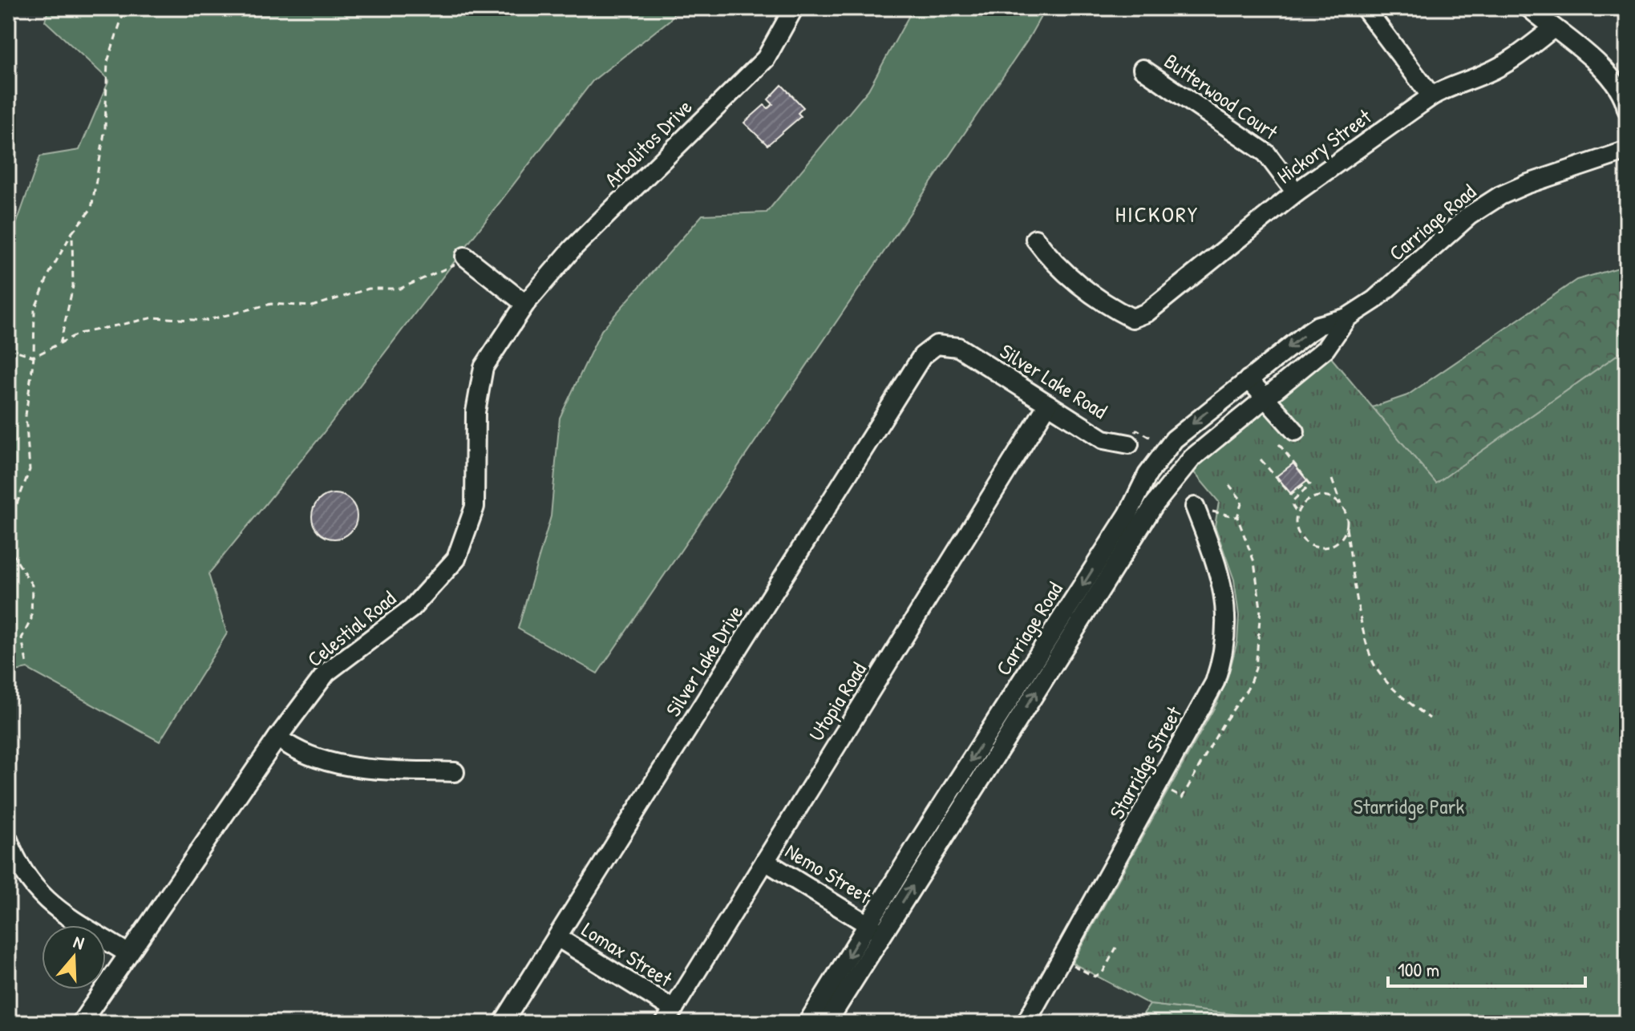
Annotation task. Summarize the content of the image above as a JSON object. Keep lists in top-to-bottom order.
{
  "streets": {
    "street": [
      "Butterwood Court",
      "Arbolitos Drive",
      "Hickory Street",
      "Carriage Road",
      "Silver Lake Road",
      "Celestial Road",
      "Silver Lake Drive",
      "Utopia Road",
      "Starridge Street",
      "Nemo Street",
      "Lomax Street"
    ]
  },
  "crossings": [
    ["Butterwood Court", "Hickory Street"],
    ["Arbolitos Drive", "Celestial Road"],
    ["Carriage Road", "Nemo Street"],
    ["Silver Lake Road", "Silver Lake Drive"],
    ["Silver Lake Road", "Utopia Road"],
    ["Silver Lake Drive", "Lomax Street"],
    ["Utopia Road", "Nemo Street"],
    ["Utopia Road", "Lomax Street"]
  ],
  "districts": ["HICKORY"],
  "parks": ["Starridge Park"],
  "scale_bar": "100 m",
  "north": "top"
}
